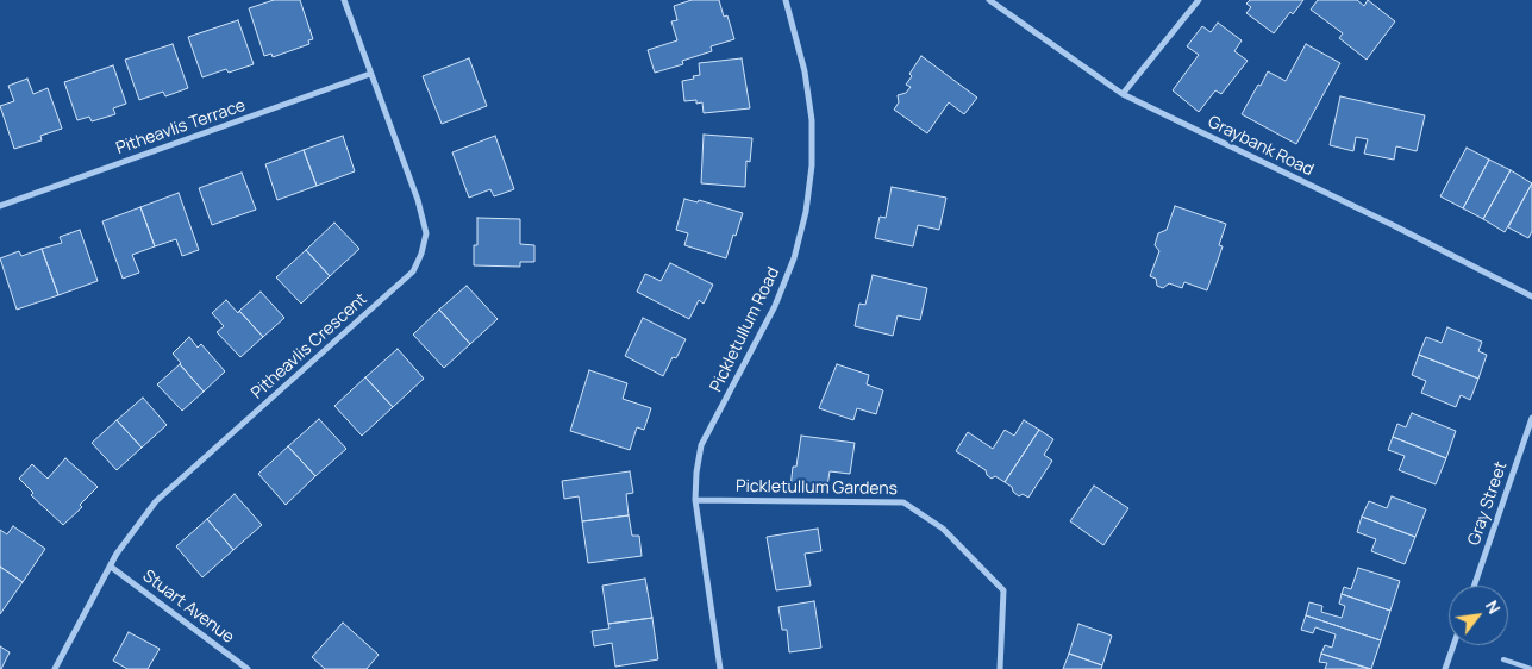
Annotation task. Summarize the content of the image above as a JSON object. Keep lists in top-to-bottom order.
{
  "streets": {
    "street": [
      "Pitheavlis Terrace",
      "Graybank Road",
      "Pickletullum Road",
      "Pitheavlis Crescent",
      "Pickletullum Gardens",
      "Gray Street",
      "Stuart Avenue"
    ]
  },
  "crossings": [
    ["Pitheavlis Terrace", "Pitheavlis Crescent"],
    ["Pickletullum Road", "Pickletullum Gardens"],
    ["Pitheavlis Crescent", "Stuart Avenue"]
  ],
  "north": "top right"
}
